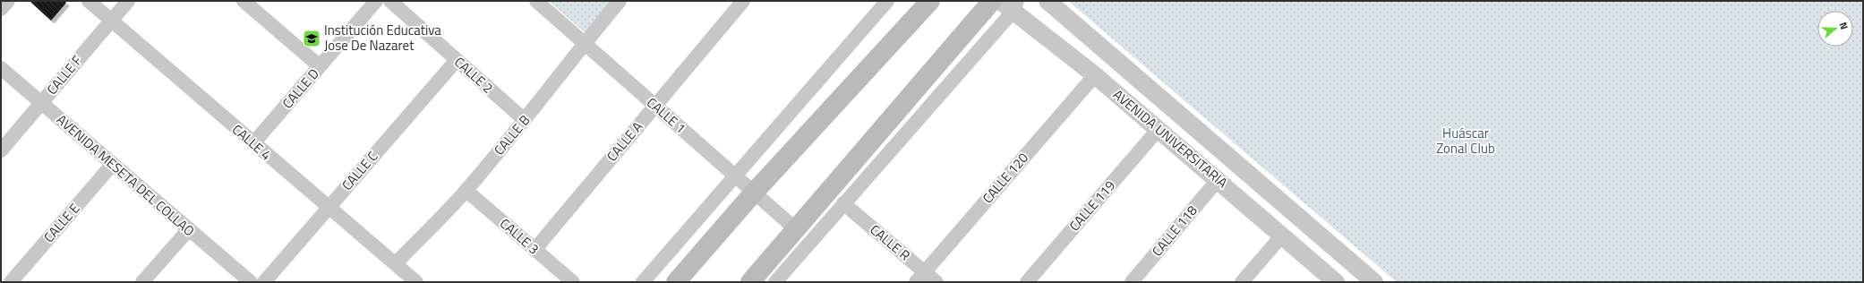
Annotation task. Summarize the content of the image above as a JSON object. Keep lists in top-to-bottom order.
{
  "streets": {
    "street": [
      "CALLE F",
      "CALLE 2",
      "CALLE D",
      "CALLE 1",
      "CALLE B",
      "AVENIDA UNIVERSITARIA",
      "CALLE A",
      "CALLE 4",
      "CALLE C",
      "AVENIDA MESETA DEL COLLAO",
      "CALLE 120",
      "CALLE 119",
      "CALLE E",
      "CALLE 118",
      "CALLE 3",
      "CALLE R"
    ]
  },
  "crossings": [
    ["CALLE F", "CALLE 4"],
    ["CALLE F", "AVENIDA MESETA DEL COLLAO"],
    ["CALLE 2", "CALLE B"],
    ["CALLE 2", "CALLE C"],
    ["CALLE D", "CALLE 4"],
    ["CALLE 1", "CALLE B"],
    ["CALLE 1", "CALLE A"],
    ["CALLE B", "CALLE 4"],
    ["CALLE B", "CALLE 3"],
    ["AVENIDA UNIVERSITARIA", "CALLE 120"],
    ["AVENIDA UNIVERSITARIA", "CALLE 119"],
    ["AVENIDA UNIVERSITARIA", "CALLE 118"],
    ["CALLE A", "CALLE 3"],
    ["CALLE 4", "CALLE C"],
    ["AVENIDA MESETA DEL COLLAO", "CALLE E"],
    ["CALLE 120", "CALLE R"]
  ],
  "parks": ["Huáscar Zonal Club"],
  "places": {
    "school or university": ["Institución Educativa Jose De Nazaret"]
  },
  "north": "right"
}
